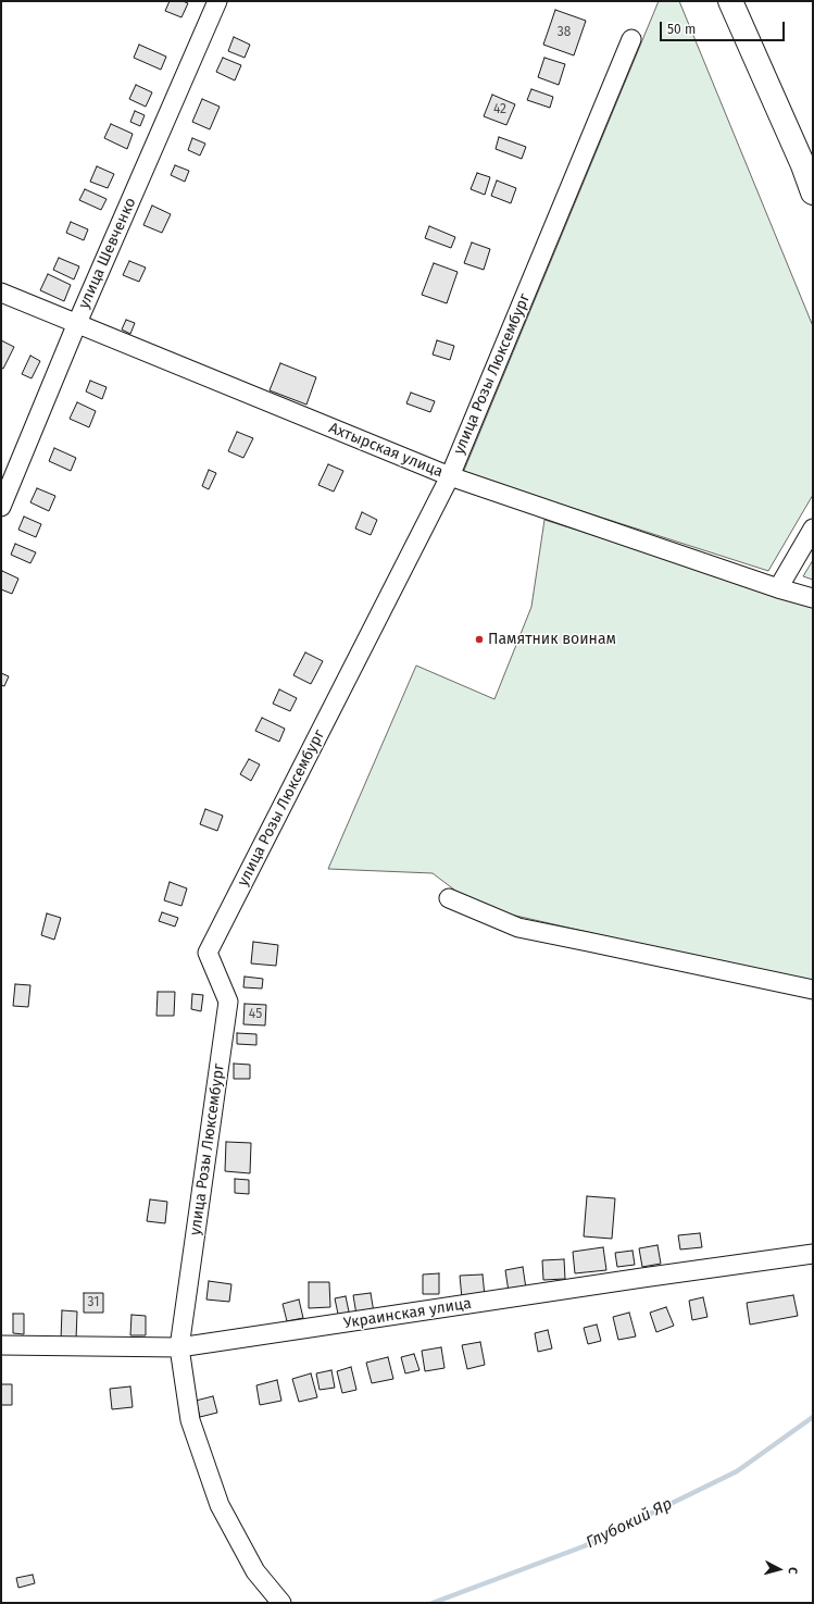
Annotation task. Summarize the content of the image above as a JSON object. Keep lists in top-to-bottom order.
{
  "streets": {
    "street": [
      "улица Шевченко",
      "улица Розы Люксембург",
      "Ахтырская улица",
      "Украинская улица"
    ]
  },
  "crossings": [
    ["улица Шевченко", "Ахтырская улица"],
    ["улица Розы Люксембург", "Ахтырская улица"],
    ["улица Розы Люксембург", "Украинская улица"]
  ],
  "water": ["Глубокий Яр"],
  "places": ["Памятник воинам"],
  "house_numbers": [
    "38",
    "42",
    "45",
    "31"
  ],
  "scale_bar": "50 m",
  "north": "right"
}
